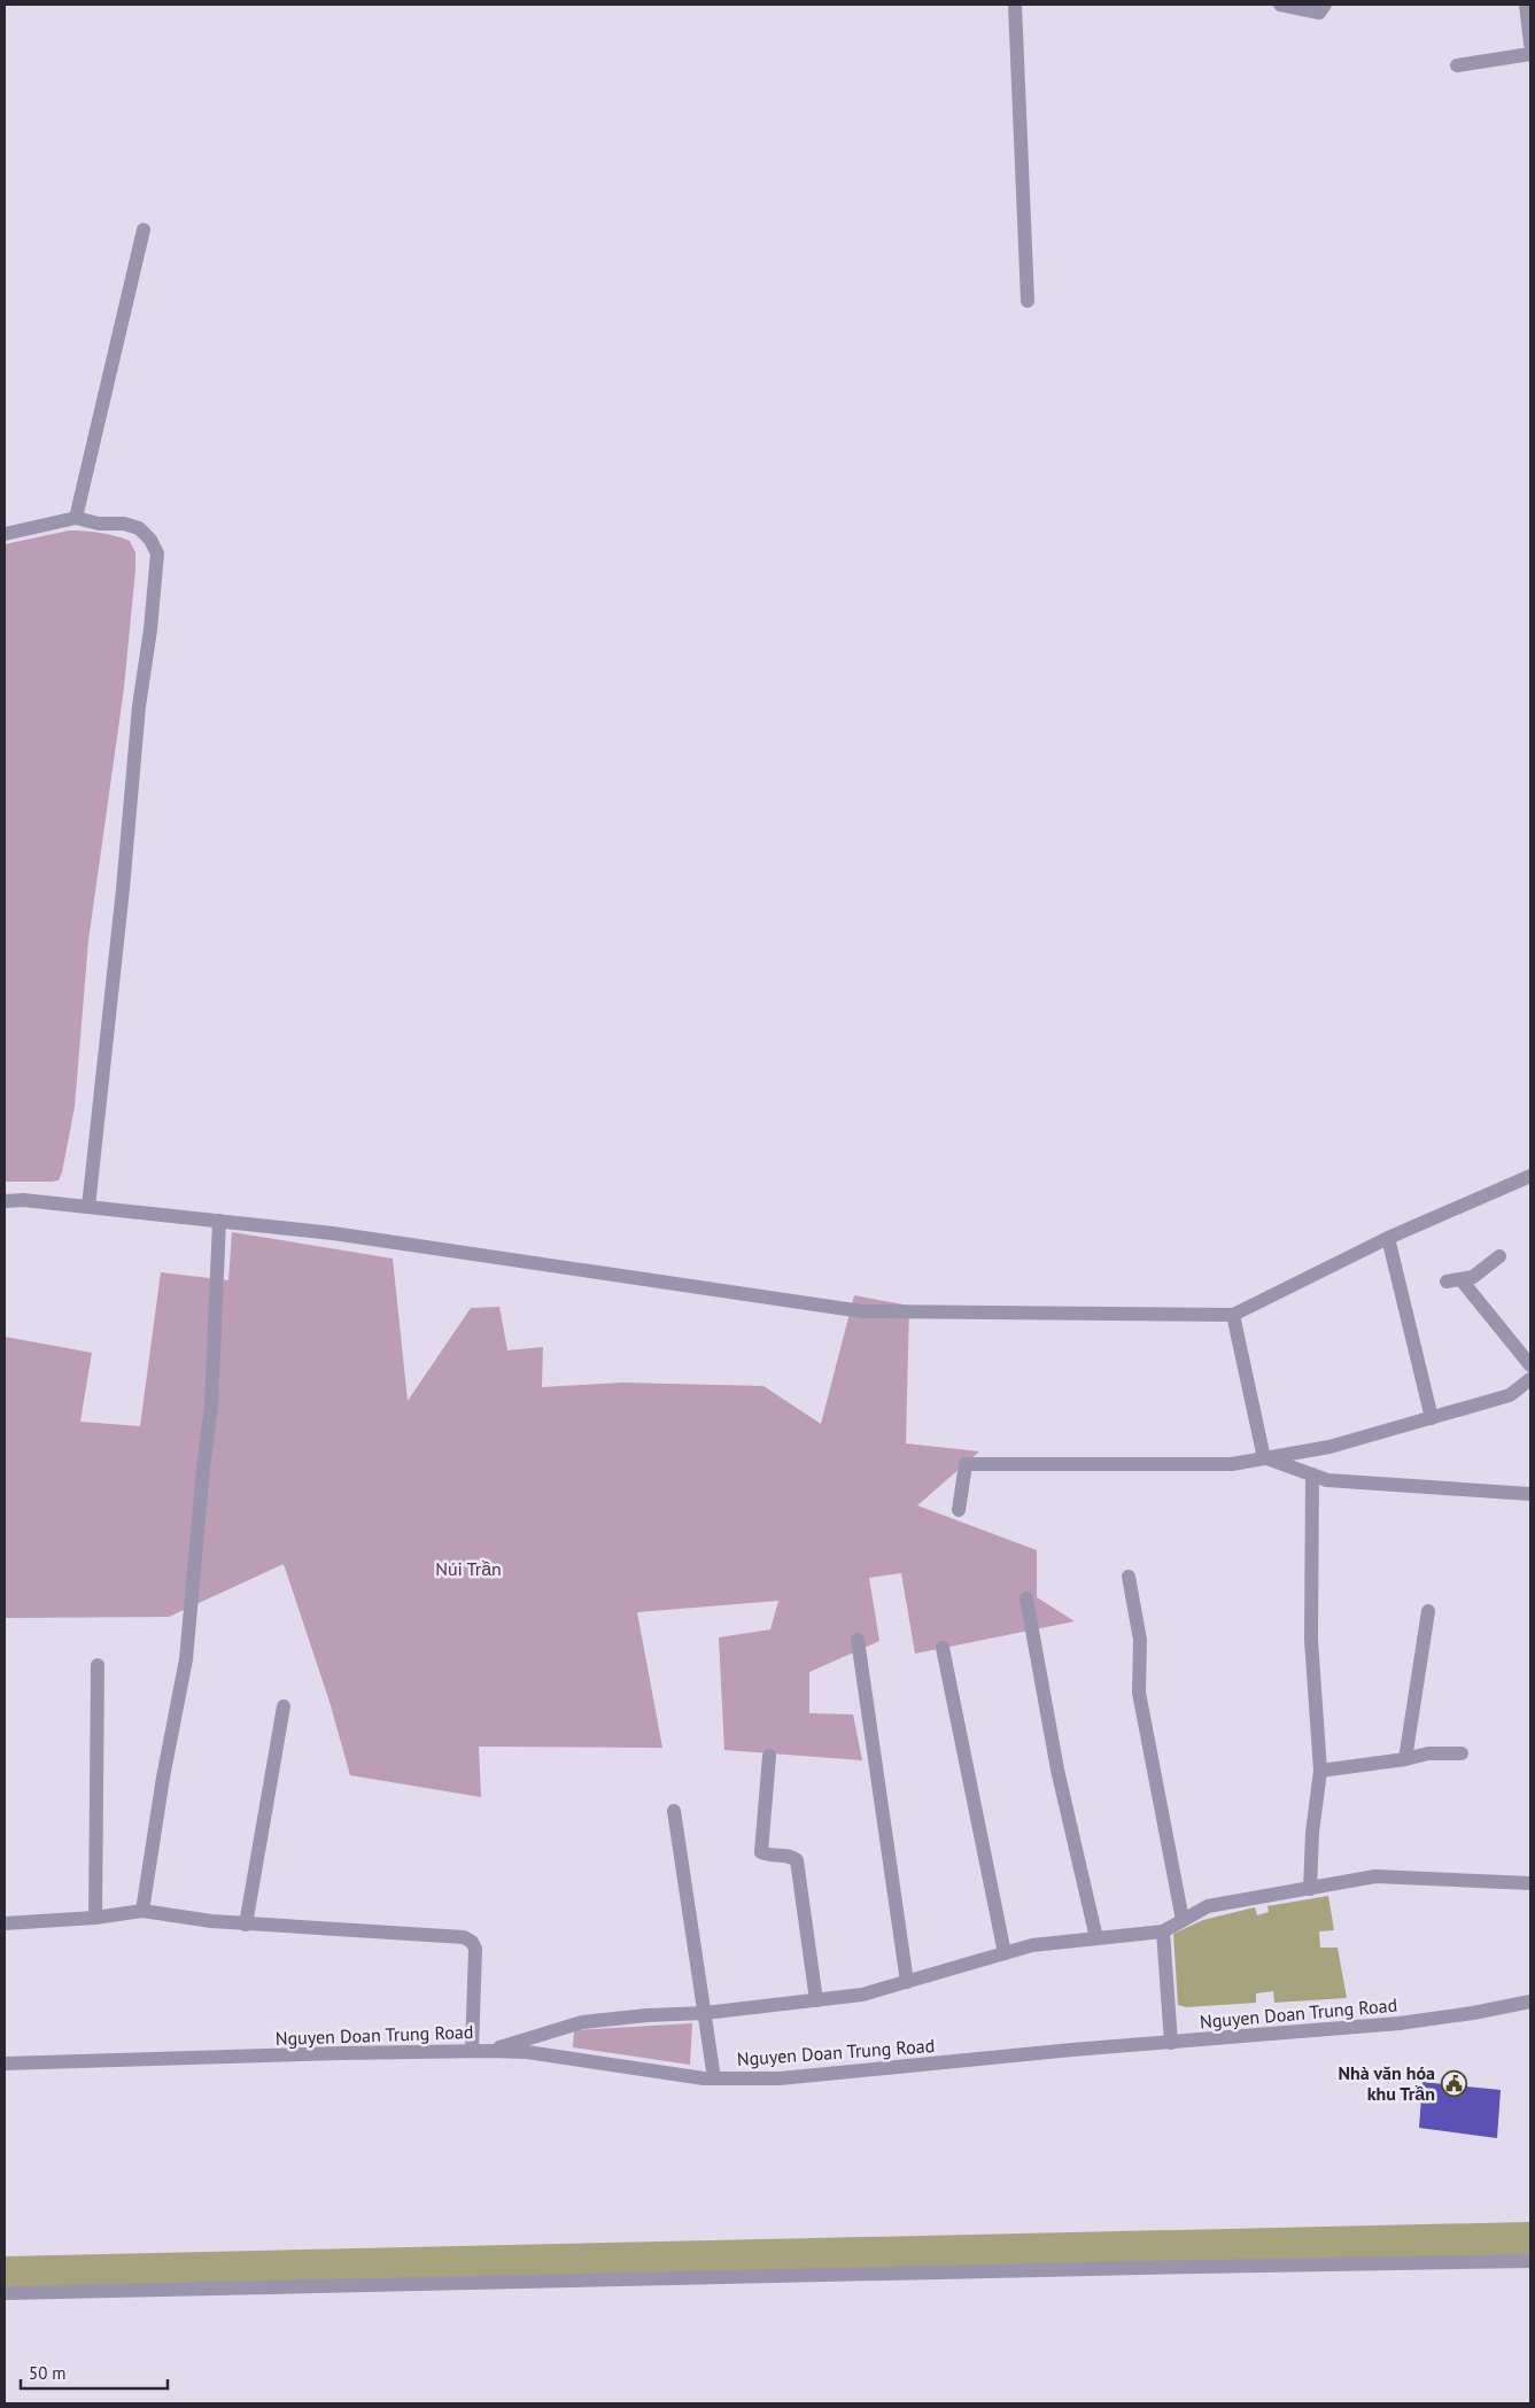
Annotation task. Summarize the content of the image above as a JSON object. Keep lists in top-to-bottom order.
{
  "streets": {
    "street": ["Nguyen Doan Trung Road"]
  },
  "parks": ["Núi Trần"],
  "places": {
    "public building": ["Nhà văn hóa khu Trần"]
  },
  "scale_bar": "50 m"
}
